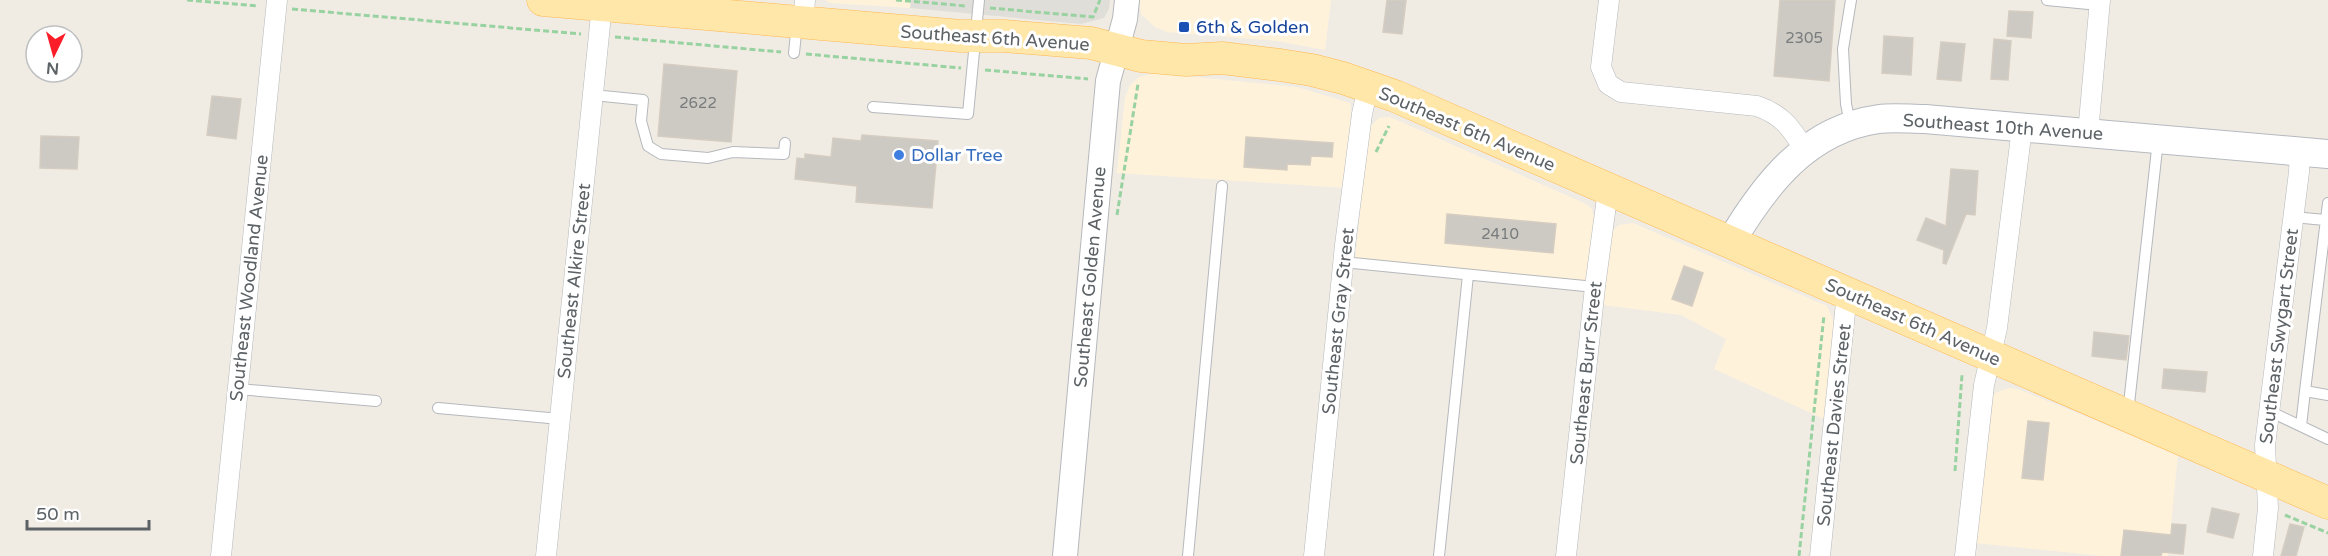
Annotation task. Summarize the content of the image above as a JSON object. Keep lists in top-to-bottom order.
{
  "streets": {
    "main road": ["Southeast 6th Avenue", "Southeast 10th Avenue"],
    "street": [
      "Southeast Golden Avenue",
      "Southeast Woodland Avenue",
      "Southeast Alkire Street",
      "Southeast Gray Street",
      "Southeast Swygart Street",
      "Southeast Burr Street",
      "Southeast Davies Street"
    ]
  },
  "crossings": [
    ["Southeast 6th Avenue", "Southeast 10th Avenue"],
    ["Southeast 6th Avenue", "Southeast Golden Avenue"],
    ["Southeast 6th Avenue", "Southeast Alkire Street"],
    ["Southeast 6th Avenue", "Southeast Gray Street"],
    ["Southeast 6th Avenue", "Southeast Swygart Street"],
    ["Southeast 6th Avenue", "Southeast Burr Street"],
    ["Southeast 6th Avenue", "Southeast Davies Street"],
    ["Southeast 10th Avenue", "Southeast Swygart Street"]
  ],
  "places": {
    "transit": ["6th & Golden"],
    "other": ["Dollar Tree"]
  },
  "house_numbers": ["2305", "2622", "2410"],
  "scale_bar": "50 m",
  "north": "bottom"
}
